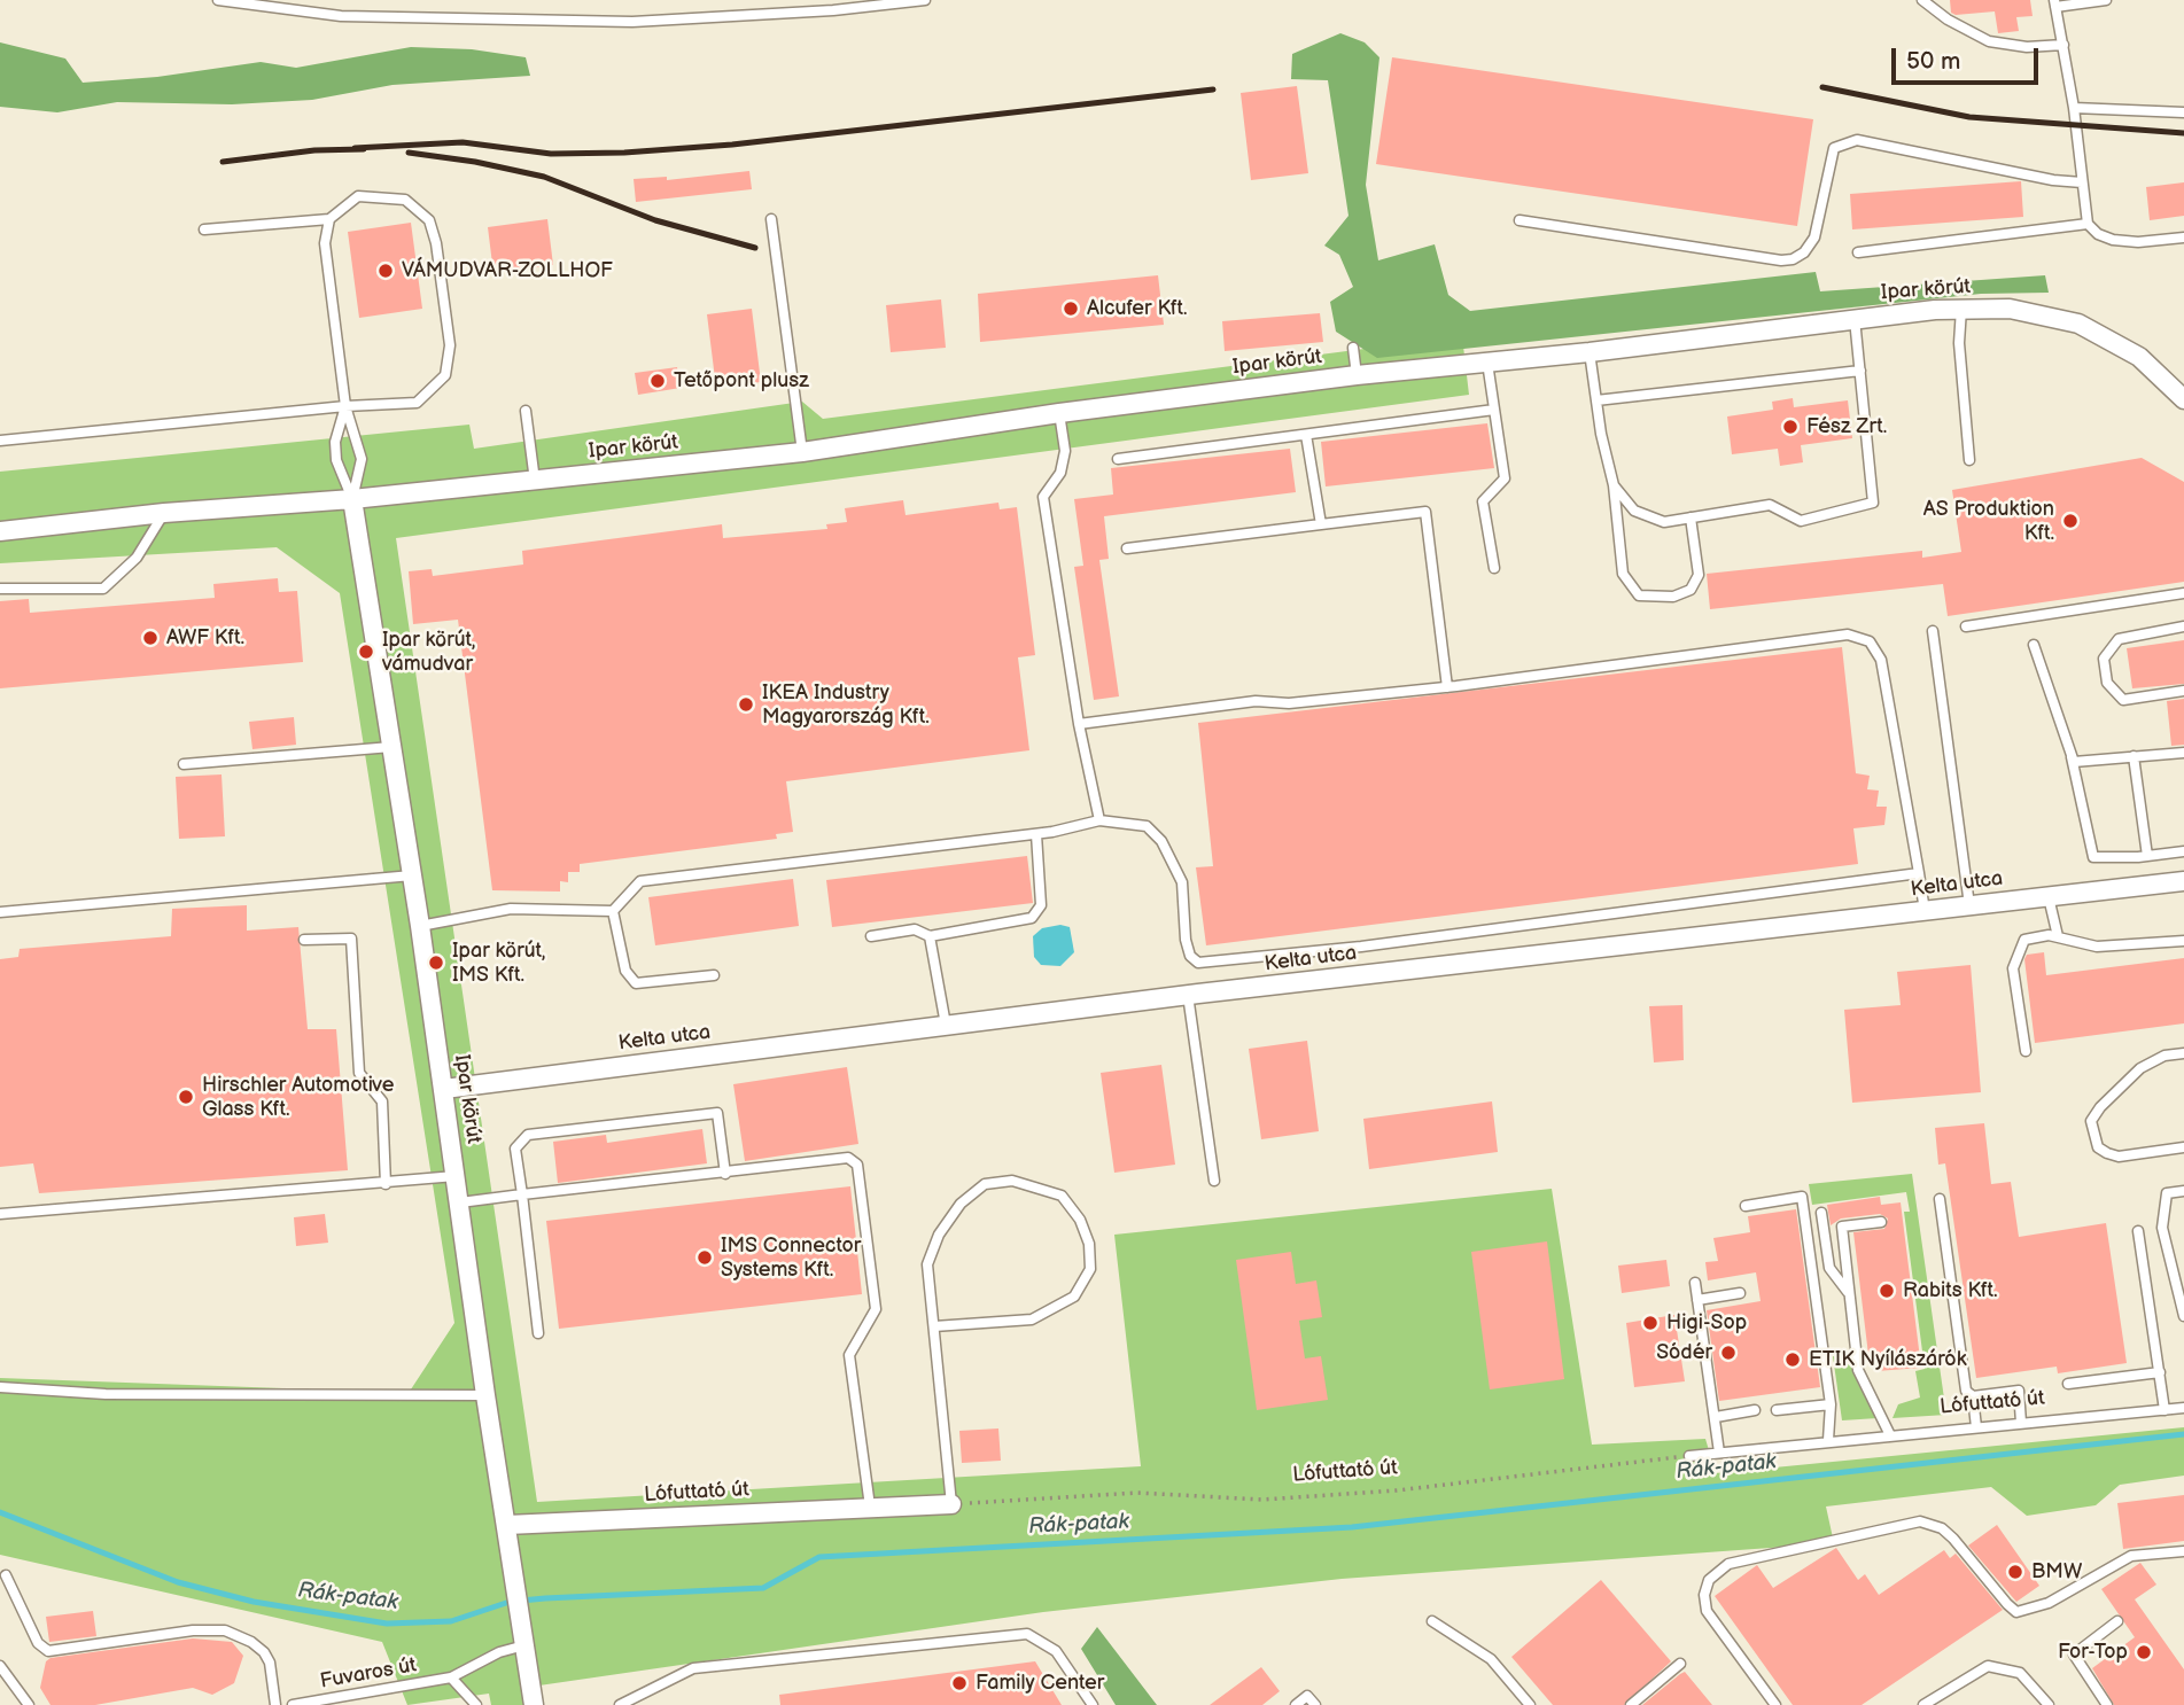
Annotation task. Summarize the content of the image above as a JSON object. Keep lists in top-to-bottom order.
{
  "streets": {
    "street": ["Ipar körút", "Kelta utca", "Lófuttató út"],
    "lane": ["Fuvaros út"]
  },
  "crossings": [
    ["Ipar körút", "Kelta utca"],
    ["Ipar körút", "Lófuttató út"],
    ["Ipar körút", "Fuvaros út"]
  ],
  "water": ["Rák-patak"],
  "places": [
    "VÁMUDVAR-ZOLLHOF",
    "Alcufer Kft.",
    "Tetőpont plusz",
    "Fész Zrt.",
    "AS Produktion Kft.",
    "AWF Kft.",
    "Ipar körút, vámudvar",
    "IKEA Industry Magyarország Kft.",
    "Ipar körút, IMS Kft.",
    "Hirschler Automotive Glass Kft.",
    "IMS Connector Systems Kft.",
    "Rabits Kft.",
    "Higi-Sop",
    "Sódér",
    "ETIK Nyílászárók",
    "BMW",
    "For-Top",
    "Family Center"
  ],
  "scale_bar": "50 m"
}
